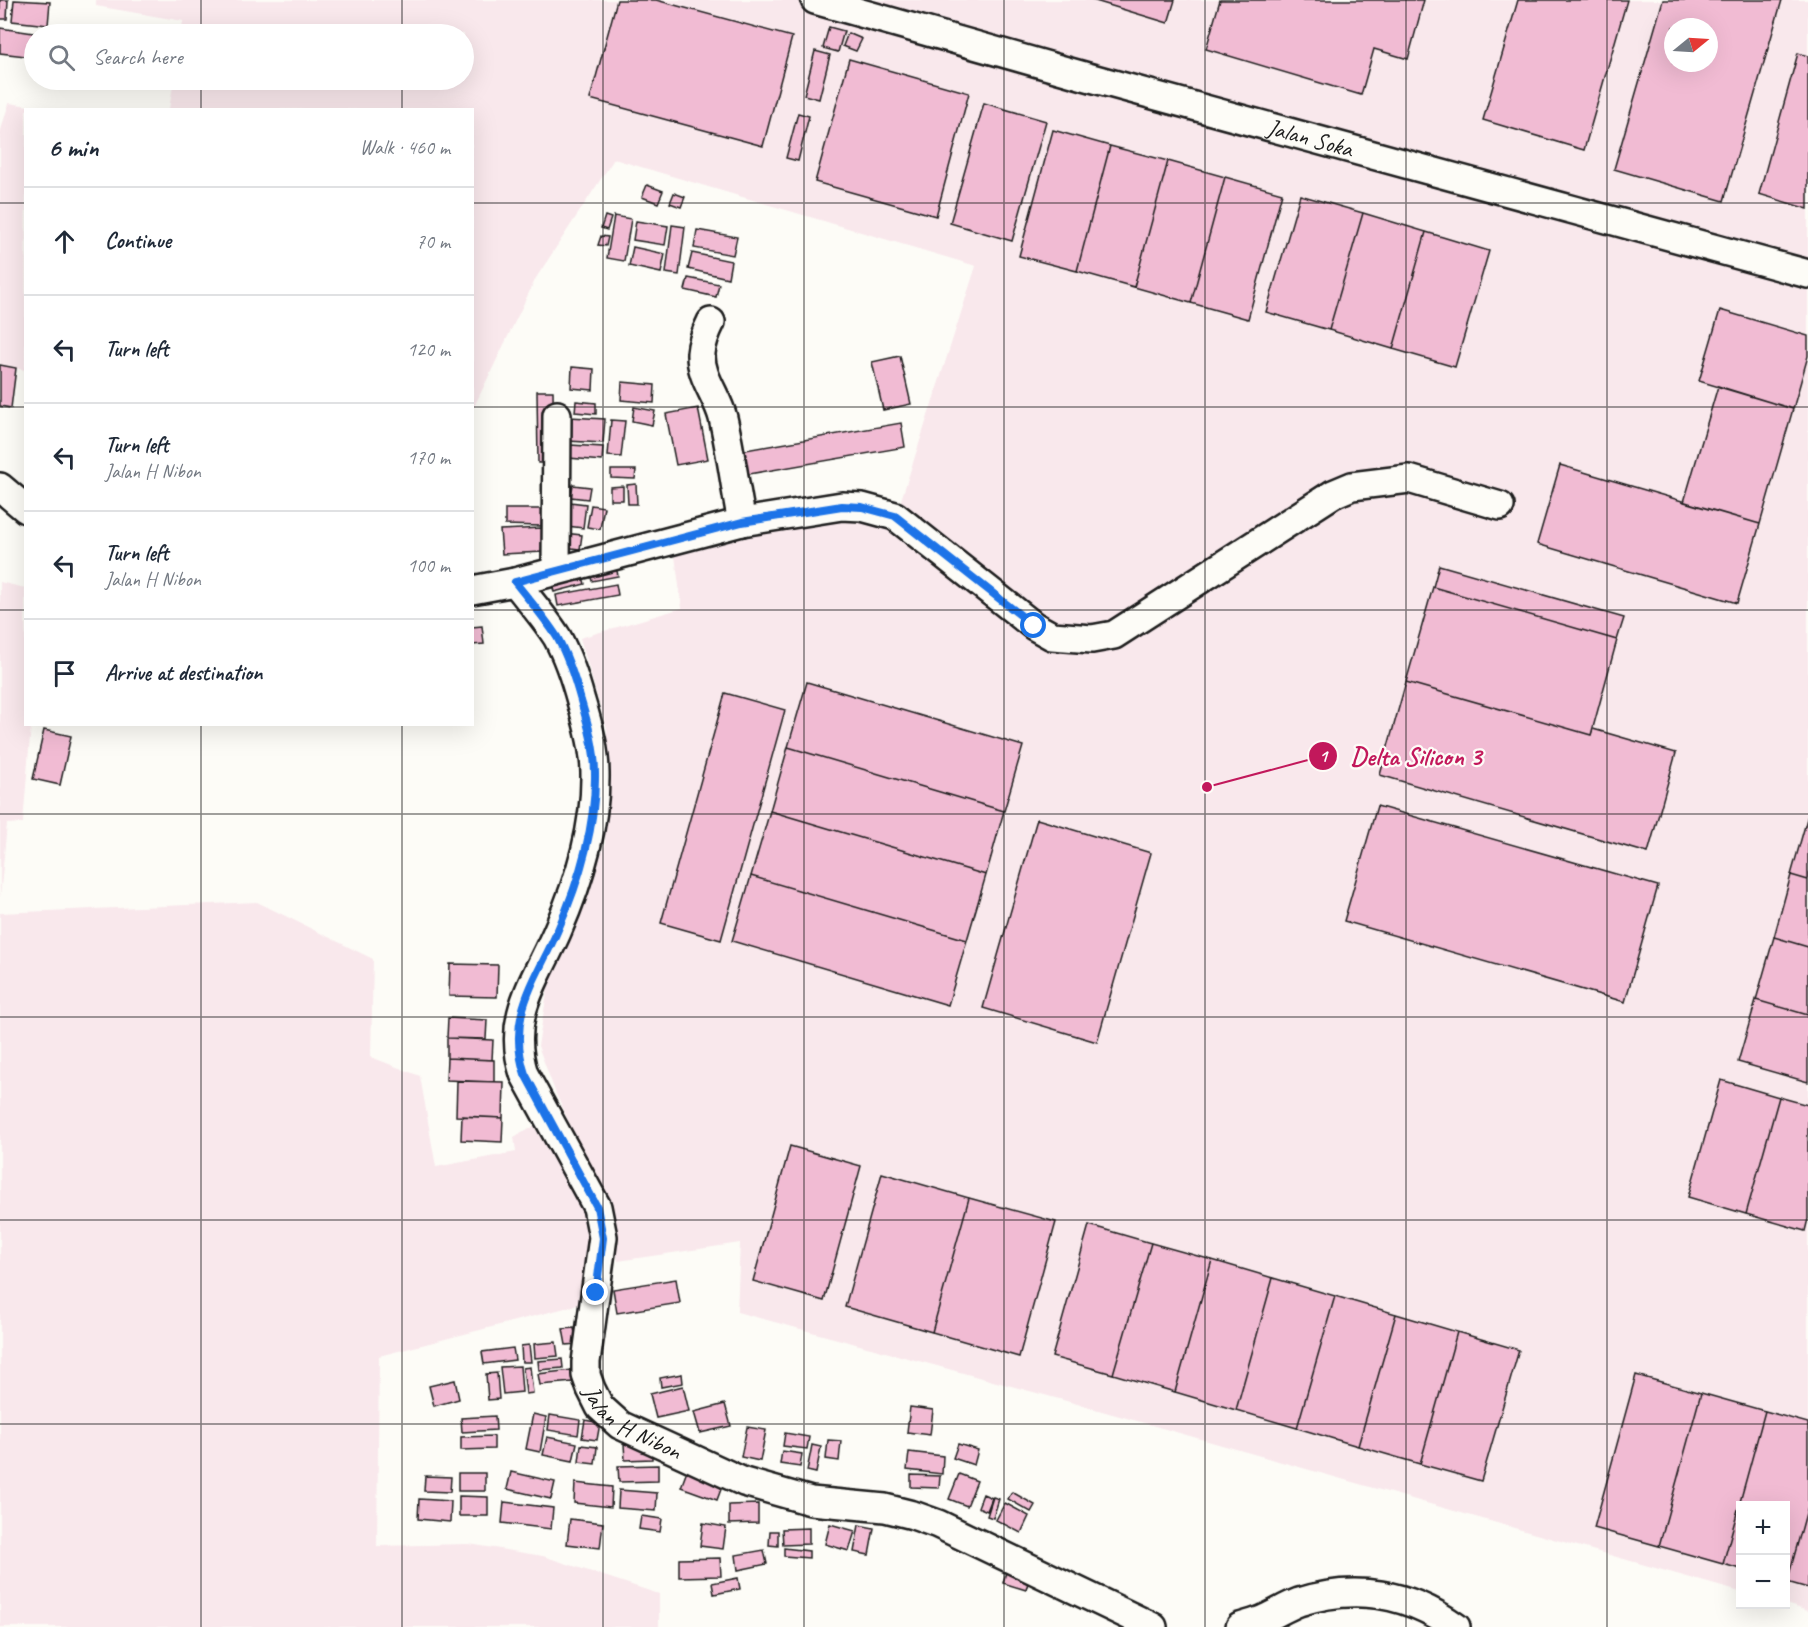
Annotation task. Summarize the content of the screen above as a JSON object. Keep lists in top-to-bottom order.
{
  "streets": {
    "street": ["Jalan Soka", "Jalan H Nibon"]
  },
  "places": ["Delta Silicon 3"],
  "north": "right",
  "page": {
    "search": "Search here",
    "heading": ["6 min", "Walk · 460 m"],
    "list": [
      ["Continue", "70 m"],
      ["Turn left", "120 m"],
      ["Turn left", "Jalan H Nibon", "170 m"],
      ["Turn left", "Jalan H Nibon", "100 m"],
      "Arrive at destination"
    ],
    "map_buttons": ["+", "−"]
  }
}
